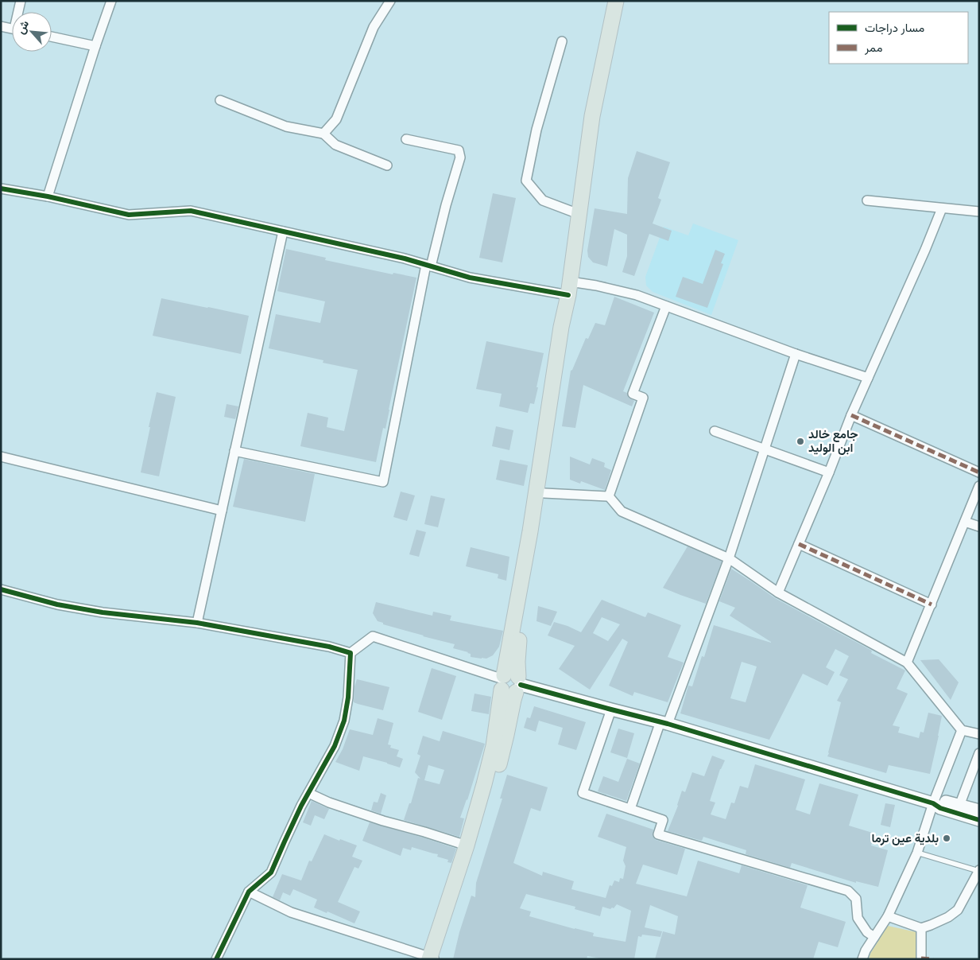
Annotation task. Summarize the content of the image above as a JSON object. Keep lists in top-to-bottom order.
{
  "places": ["جامع خالد ابن الوليد", "بلدية عين ترما"],
  "legend": ["مسار دراجات", "ممر"],
  "north": "top left"
}
